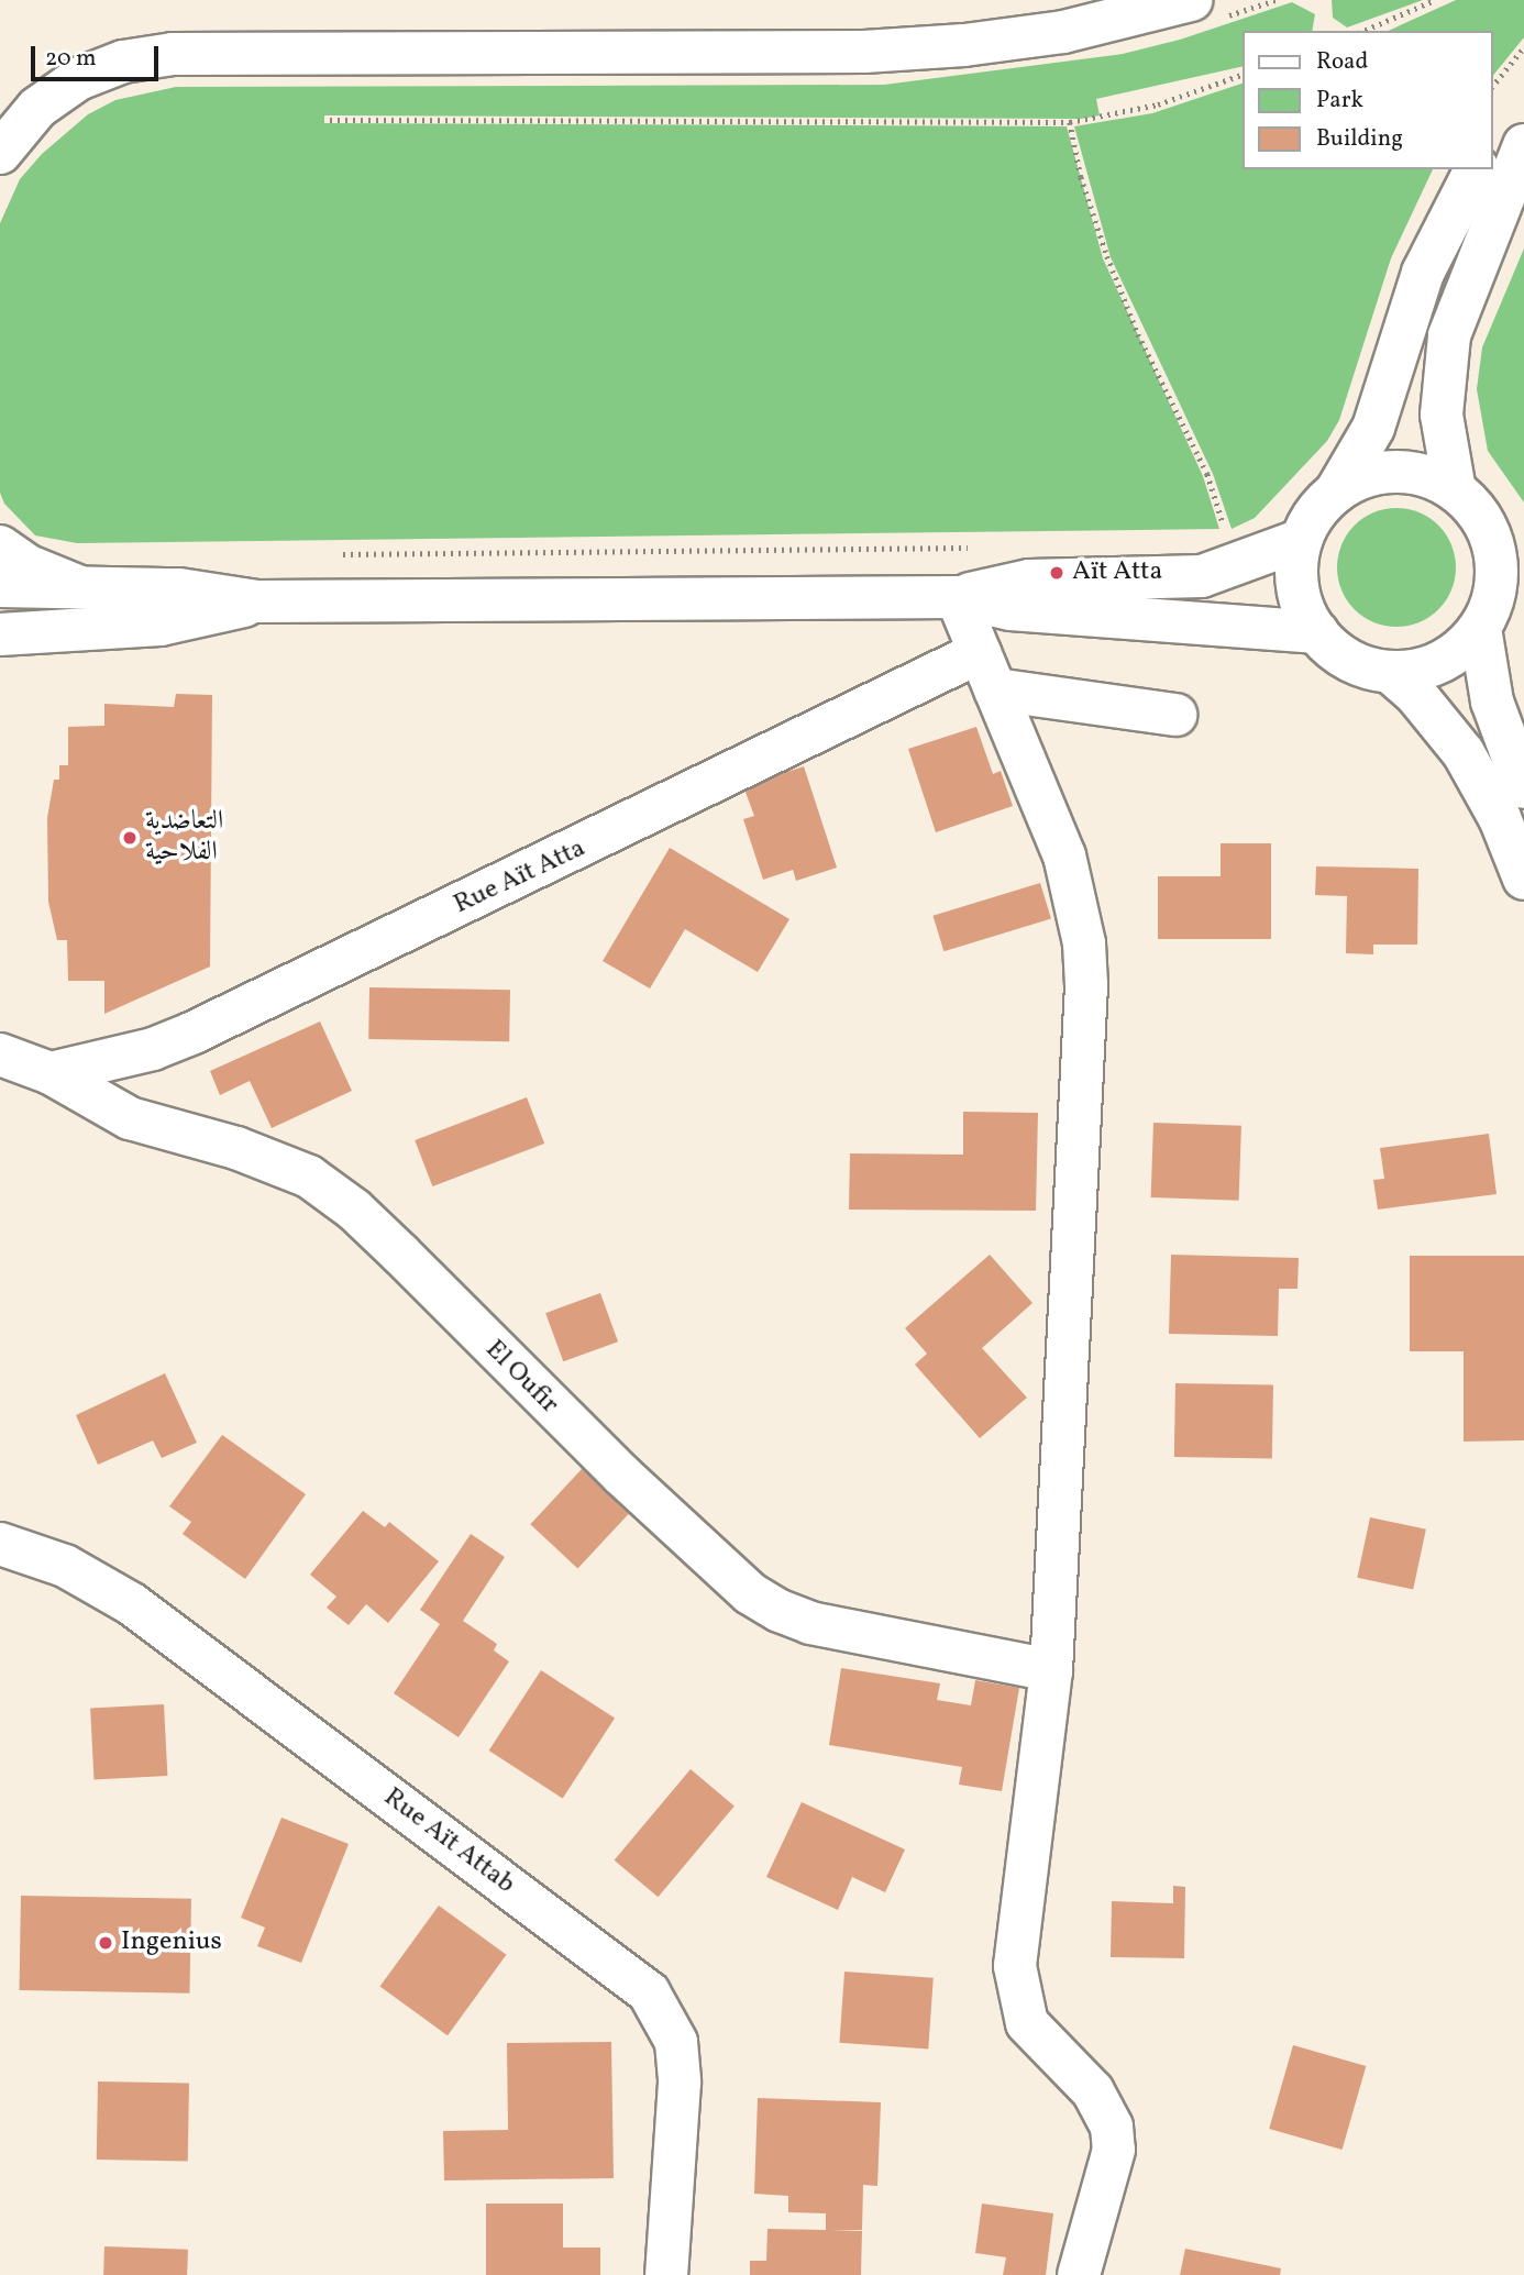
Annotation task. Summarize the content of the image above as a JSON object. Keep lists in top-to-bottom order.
{
  "streets": {
    "main road": ["Rue Aït Atta", "El Oufir", "Rue Aït Attab"]
  },
  "crossings": [
    ["Rue Aït Atta", "El Oufir"]
  ],
  "places": ["Aït Atta", "التعاضدية الفلاحية", "Ingenius"],
  "legend": ["Road", "Park", "Building"],
  "scale_bar": "20 m"
}
